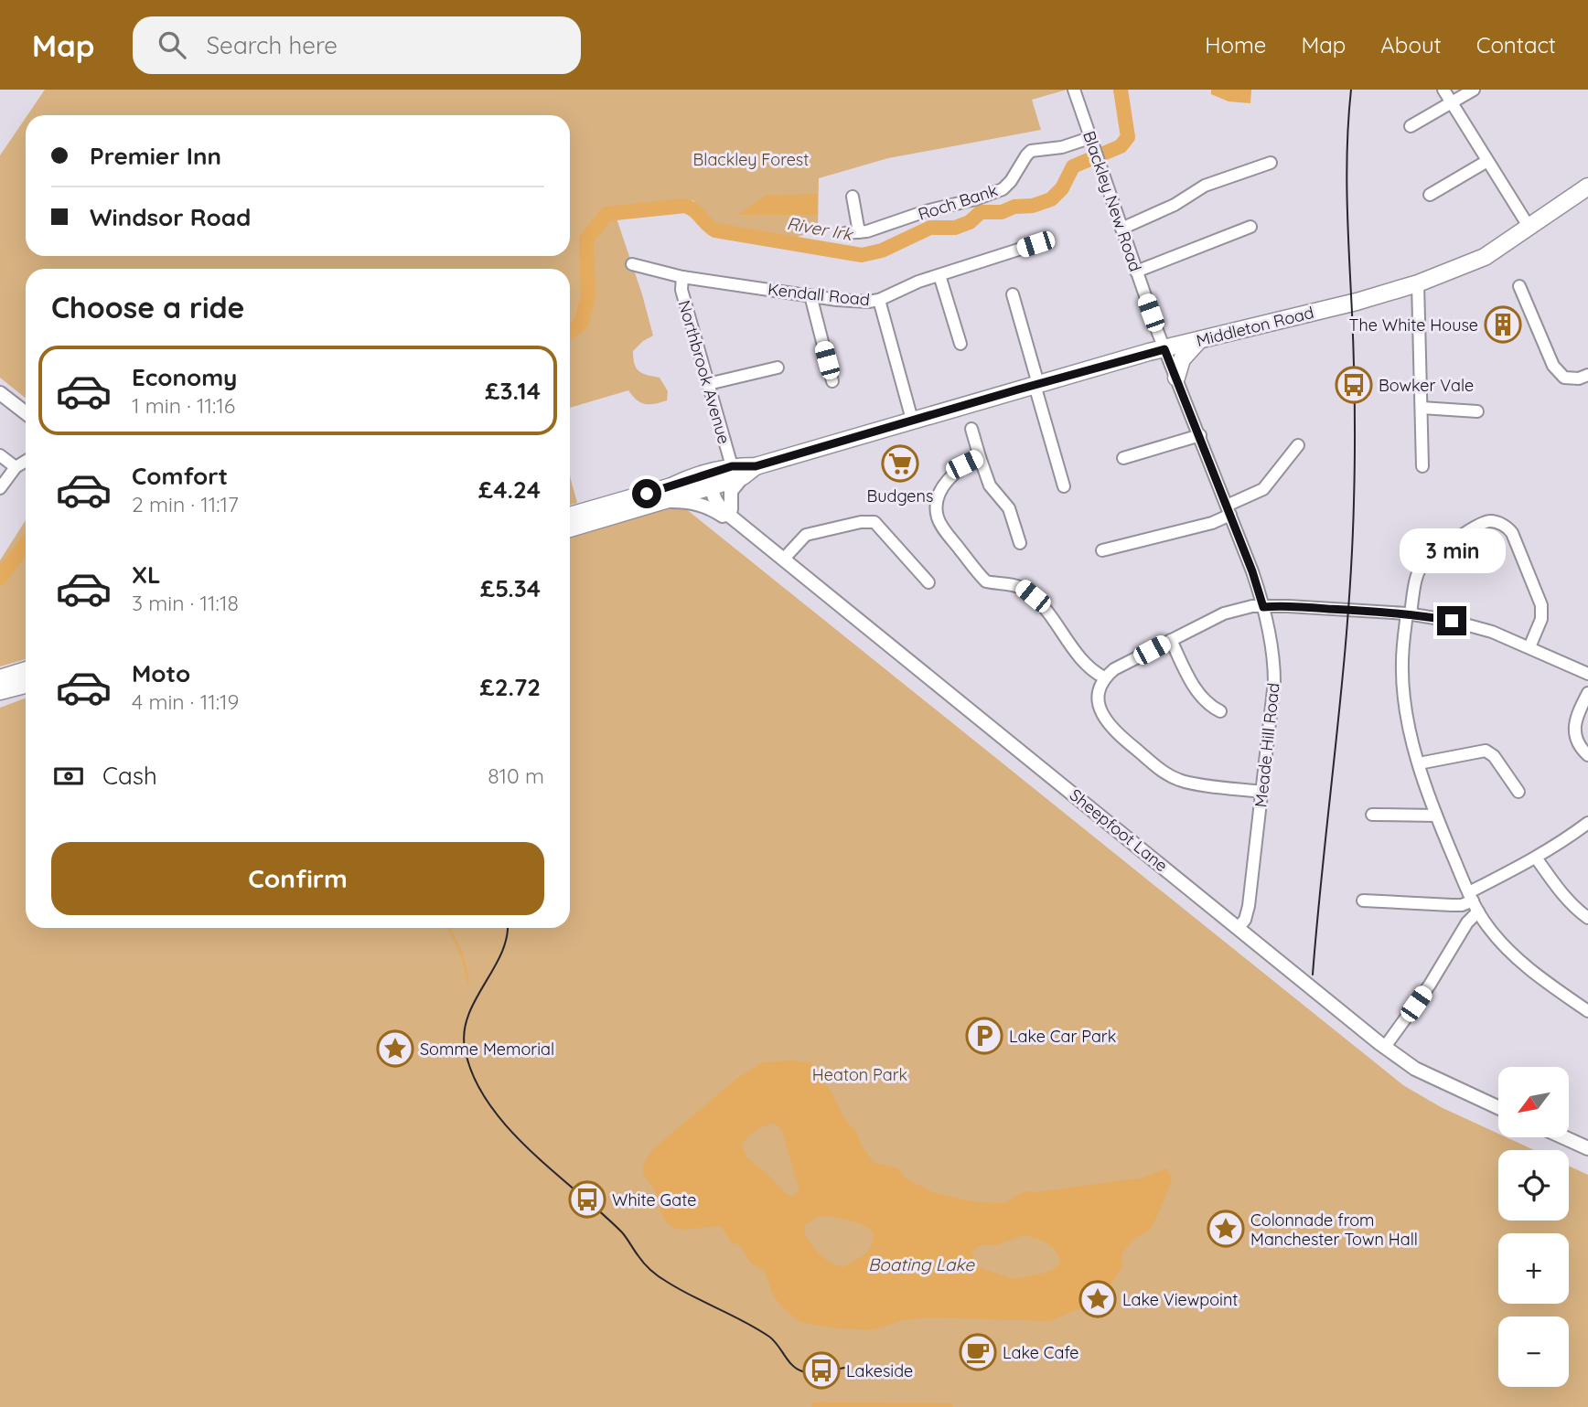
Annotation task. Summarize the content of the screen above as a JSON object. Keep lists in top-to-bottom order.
{
  "streets": {
    "highway": ["Middleton Road"],
    "main road": ["Sheepfoot Lane"],
    "street": [
      "Blackley New Road",
      "Roch Bank",
      "Kendall Road",
      "Northbrook Avenue",
      "Meade Hill Road"
    ]
  },
  "crossings": [
    ["Blackley New Road", "Roch Bank"],
    ["Blackley New Road", "Middleton Road"],
    ["Blackley New Road", "Meade Hill Road"],
    ["Kendall Road", "Northbrook Avenue"],
    ["Middleton Road", "Northbrook Avenue"],
    ["Middleton Road", "Meade Hill Road"],
    ["Middleton Road", "Sheepfoot Lane"],
    ["Meade Hill Road", "Sheepfoot Lane"]
  ],
  "water": ["River Irk", "Boating Lake"],
  "parks": ["Blackley Forest", "Heaton Park"],
  "places": {
    "building": ["The White House"],
    "bus stop": ["Bowker Vale", "White Gate", "Lakeside"],
    "supermarket": ["Budgens"],
    "parking": ["Lake Car Park"],
    "place": ["Somme Memorial", "Colonnade from Manchester Town Hall", "Lake Viewpoint"],
    "cafe": ["Lake Cafe"]
  },
  "north": "bottom left",
  "page": {
    "header": "Map",
    "search": "Search here",
    "nav": [
      "Home",
      "Map",
      "About",
      "Contact"
    ],
    "banner": ["Premier Inn", "Windsor Road"],
    "heading": "Choose a ride",
    "list": [
      {
        "name": "Economy",
        "note": "1 min · 11:16",
        "value": "£3.14"
      },
      {
        "name": "Comfort",
        "note": "2 min · 11:17",
        "value": "£4.24"
      },
      {
        "name": "XL",
        "note": "3 min · 11:18",
        "value": "£5.34"
      },
      {
        "name": "Moto",
        "note": "4 min · 11:19",
        "value": "£2.72"
      }
    ],
    "bubble": "3 min",
    "pay": ["Cash", "810 m"],
    "buttons": "Confirm",
    "map_buttons": ["+", "−"]
  }
}
